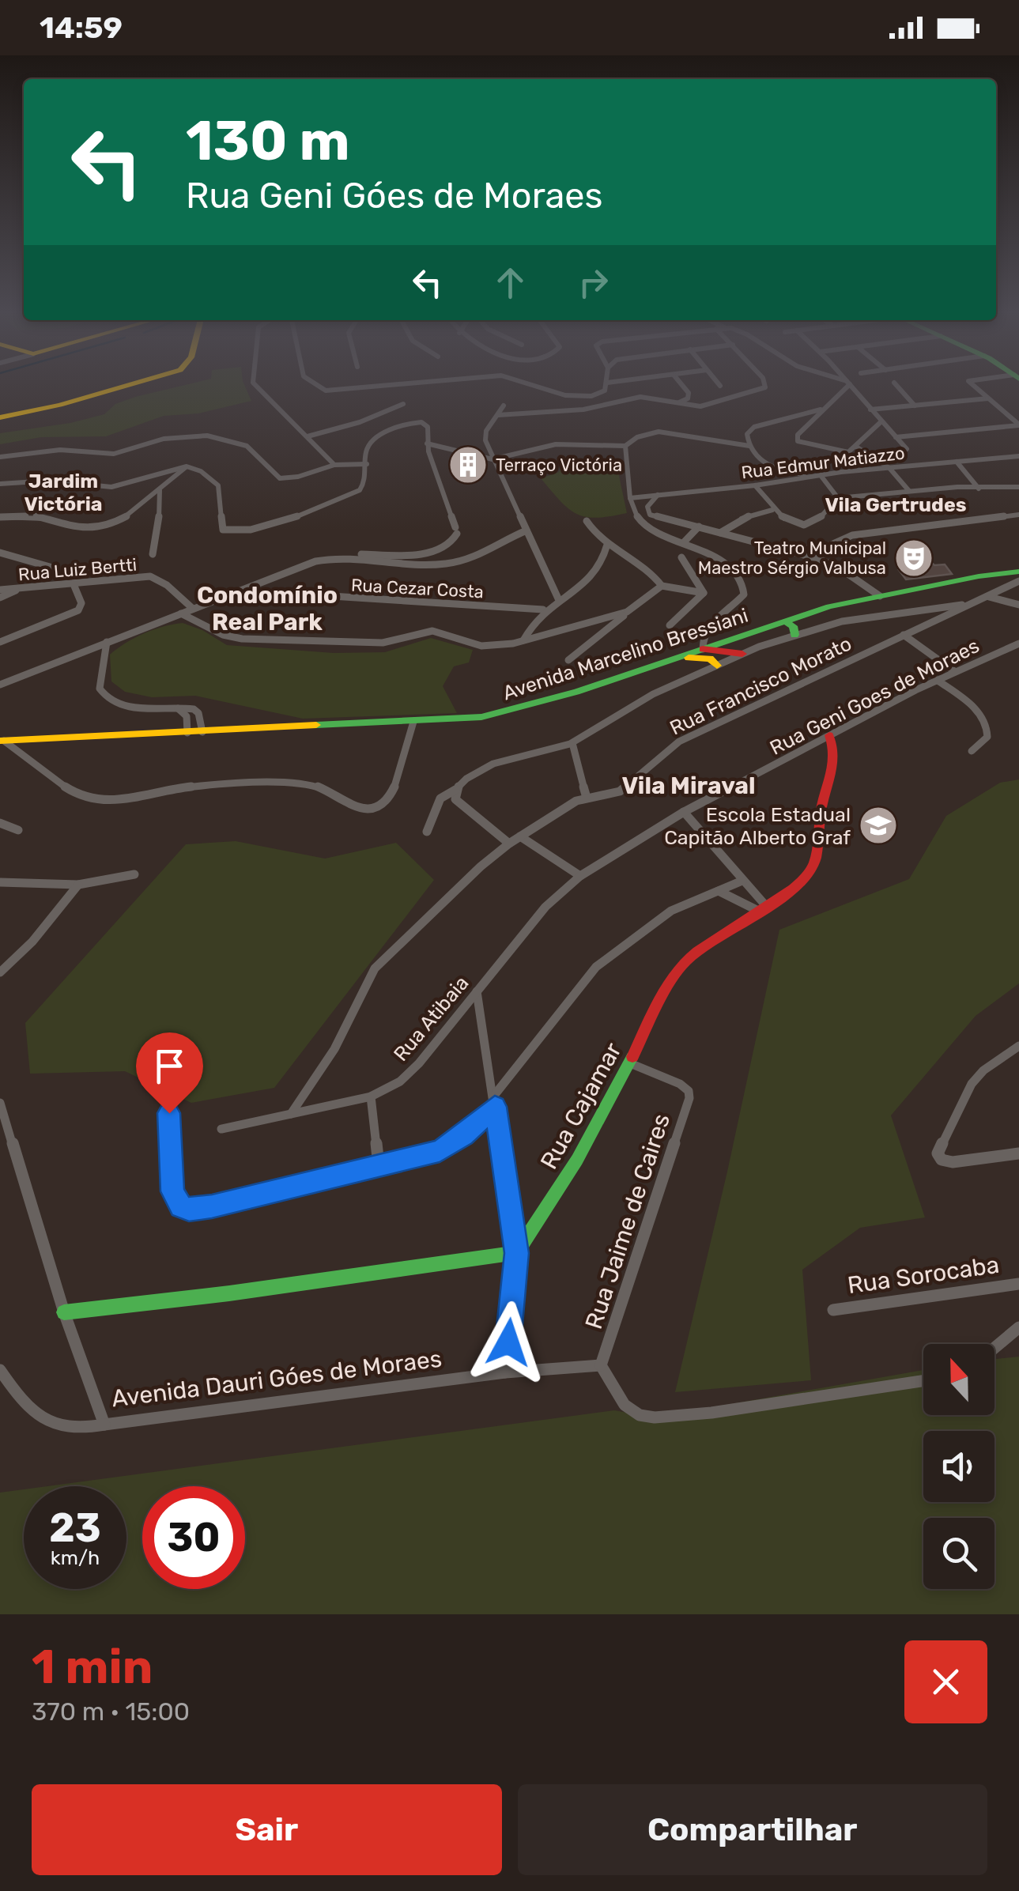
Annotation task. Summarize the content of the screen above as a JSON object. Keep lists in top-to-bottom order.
{
  "streets": {
    "street": [
      "Rua Edmur Matiazzo",
      "Rua Luiz Bertti",
      "Rua Cezar Costa",
      "Avenida Marcelino Bressiani",
      "Rua Francisco Morato",
      "Rua Geni Goes de Moraes",
      "Rua Atibaia",
      "Rua Cajamar",
      "Rua Jaime de Caires",
      "Rua Sorocaba",
      "Avenida Dauri Góes de Moraes"
    ]
  },
  "crossings": [
    ["Rua Francisco Morato", "Rua Atibaia"],
    ["Rua Geni Goes de Moraes", "Rua Atibaia"],
    ["Rua Geni Goes de Moraes", "Rua Cajamar"],
    ["Rua Cajamar", "Rua Jaime de Caires"],
    ["Rua Jaime de Caires", "Avenida Dauri Góes de Moraes"]
  ],
  "districts": [
    "Jardim Victória",
    "Vila Gertrudes",
    "Condomínio Real Park",
    "Vila Miraval"
  ],
  "places": {
    "building": ["Terraço Victória"],
    "theatre": ["Teatro Municipal Maestro Sérgio Valbusa"],
    "school or university": ["Escola Estadual Capitão Alberto Graf"]
  },
  "north": "top",
  "page": {
    "status": "14:59",
    "turn": ["130 m", "Rua Geni Góes de Moraes"],
    "speed": "23 km/h",
    "limit": "30",
    "heading": ["1 min", "370 m · 15:00"],
    "buttons": ["Sair", "Compartilhar"]
  }
}
